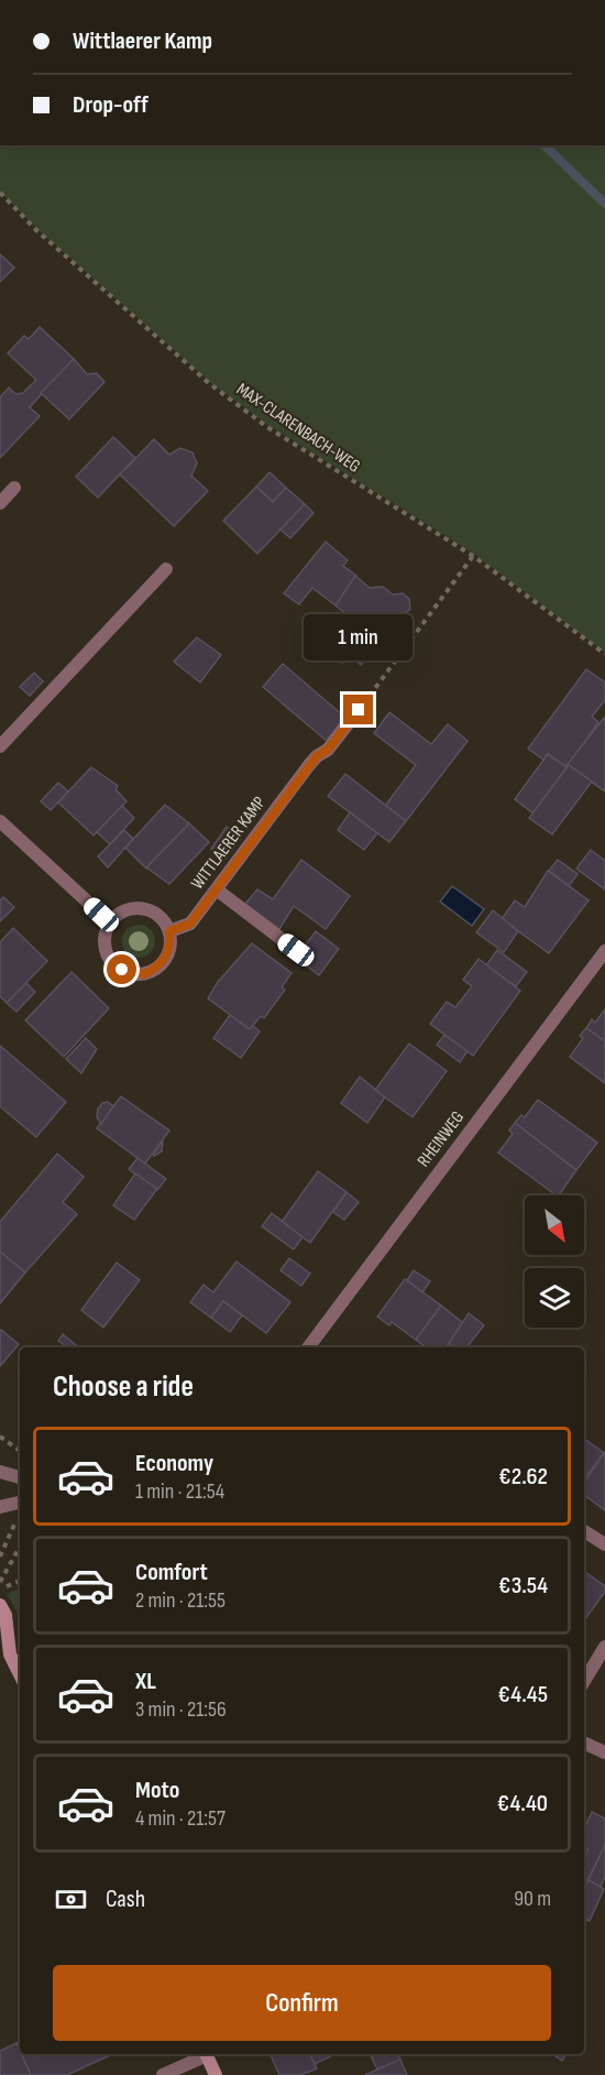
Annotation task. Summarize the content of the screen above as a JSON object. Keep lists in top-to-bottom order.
{
  "streets": {
    "street": ["WITTLAERER KAMP", "RHEINWEG"],
    "path": ["MAX-CLARENBACH-WEG"]
  },
  "north": "bottom right",
  "page": {
    "banner": ["Wittlaerer Kamp", "Drop-off"],
    "bubble": "1 min",
    "heading": "Choose a ride",
    "list": [
      {
        "name": "Economy",
        "note": "1 min · 21:54",
        "value": "€2.62"
      },
      {
        "name": "Comfort",
        "note": "2 min · 21:55",
        "value": "€3.54"
      },
      {
        "name": "XL",
        "note": "3 min · 21:56",
        "value": "€4.45"
      },
      {
        "name": "Moto",
        "note": "4 min · 21:57",
        "value": "€4.40"
      }
    ],
    "pay": ["Cash", "90 m"],
    "buttons": "Confirm"
  }
}
